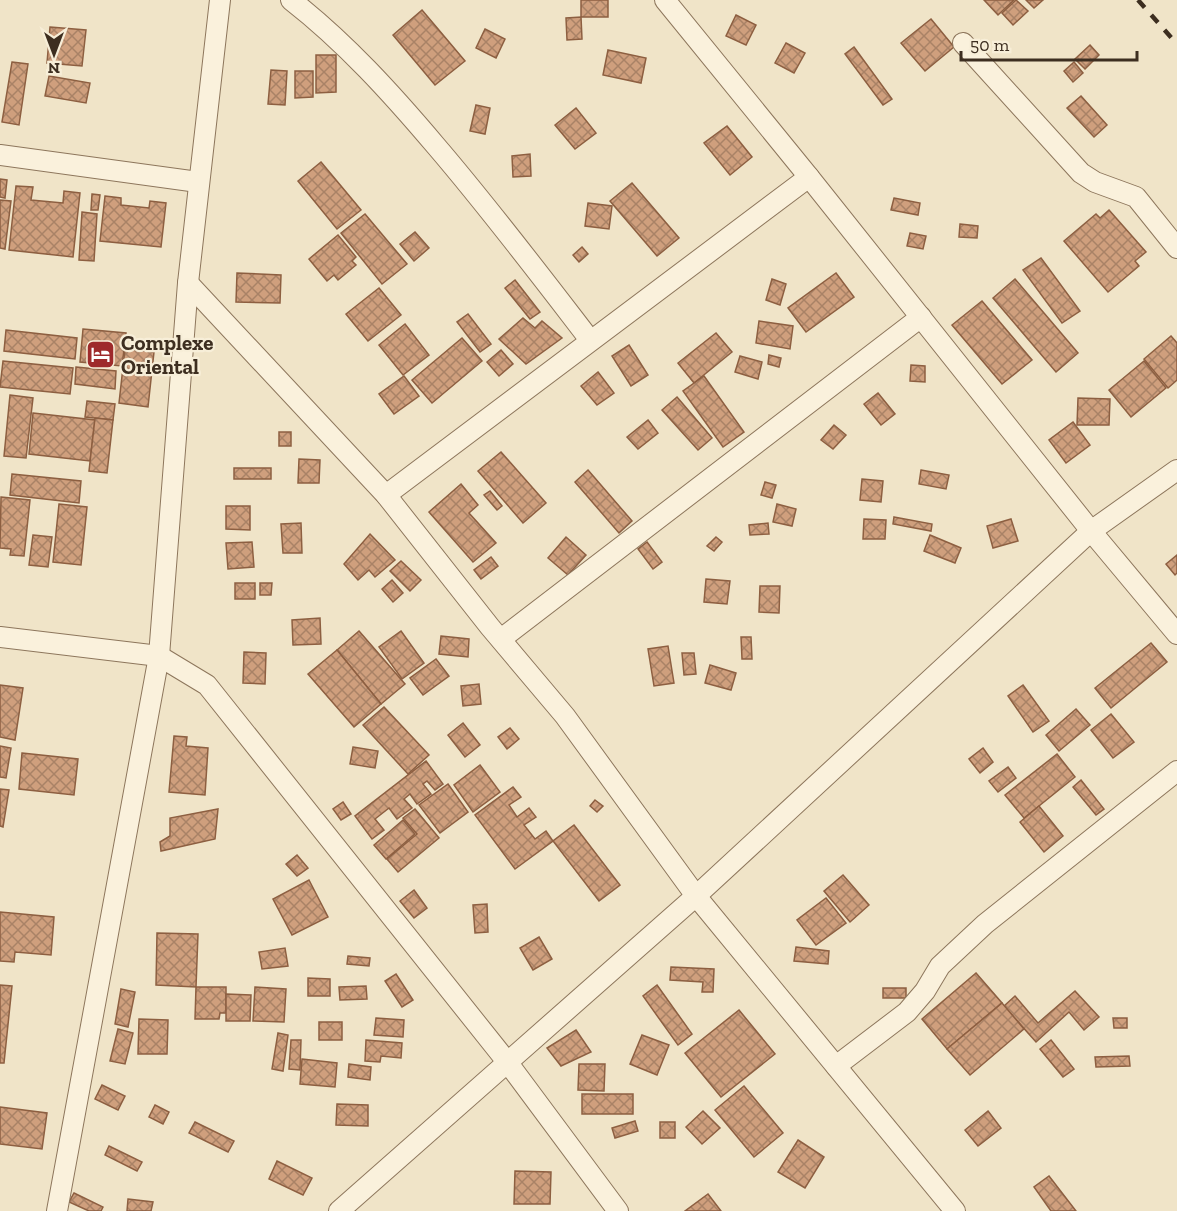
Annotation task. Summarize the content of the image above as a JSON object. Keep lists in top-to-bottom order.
{
  "places": {
    "hotel": ["Complexe Oriental"]
  },
  "scale_bar": "50 m",
  "north": "bottom"
}
